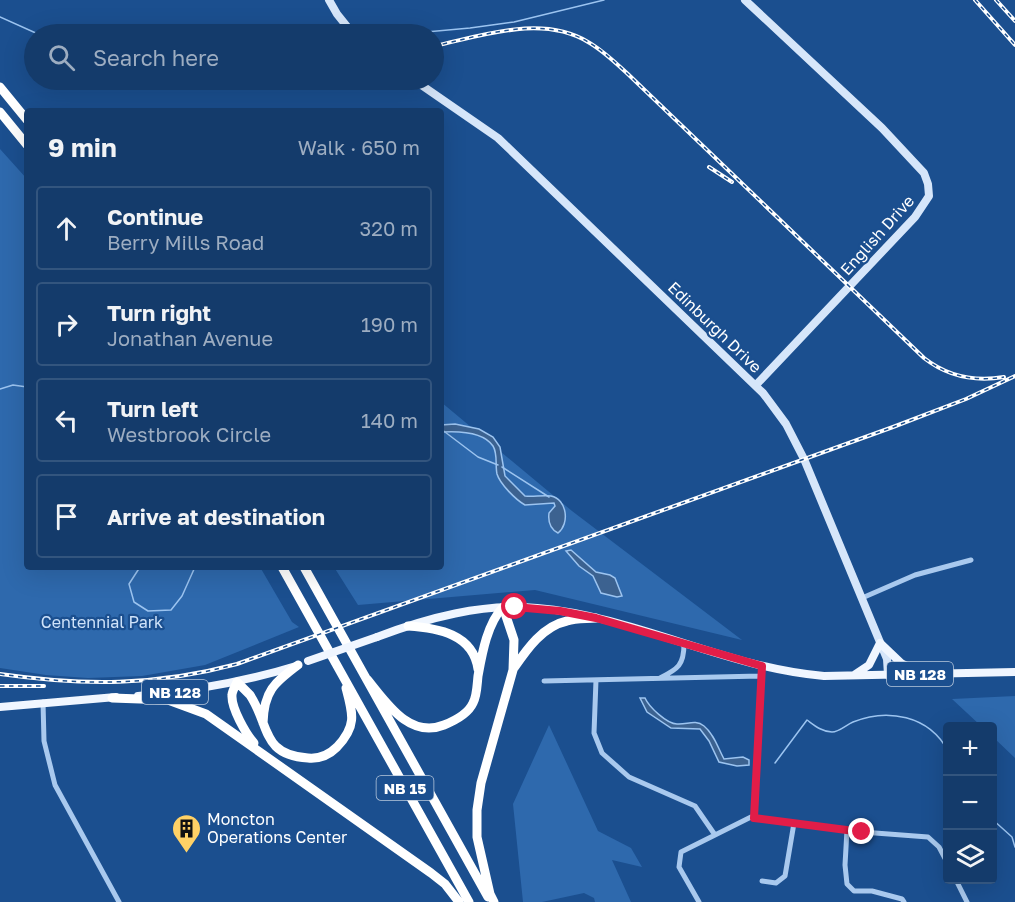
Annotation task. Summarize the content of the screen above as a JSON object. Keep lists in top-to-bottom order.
{
  "streets": {
    "highway": ["NB 15"],
    "main road": ["NB 128"],
    "street": ["English Drive", "Edinburgh Drive"]
  },
  "crossings": [
    ["English Drive", "Edinburgh Drive"],
    ["Edinburgh Drive", "NB 128"]
  ],
  "parks": ["Centennial Park"],
  "places": {
    "building": ["Moncton Operations Center"]
  },
  "page": {
    "search": "Search here",
    "heading": ["9 min", "Walk · 650 m"],
    "list": [
      ["Continue", "Berry Mills Road", "320 m"],
      ["Turn right", "Jonathan Avenue", "190 m"],
      ["Turn left", "Westbrook Circle", "140 m"],
      "Arrive at destination"
    ],
    "map_buttons": ["+", "−"]
  }
}
